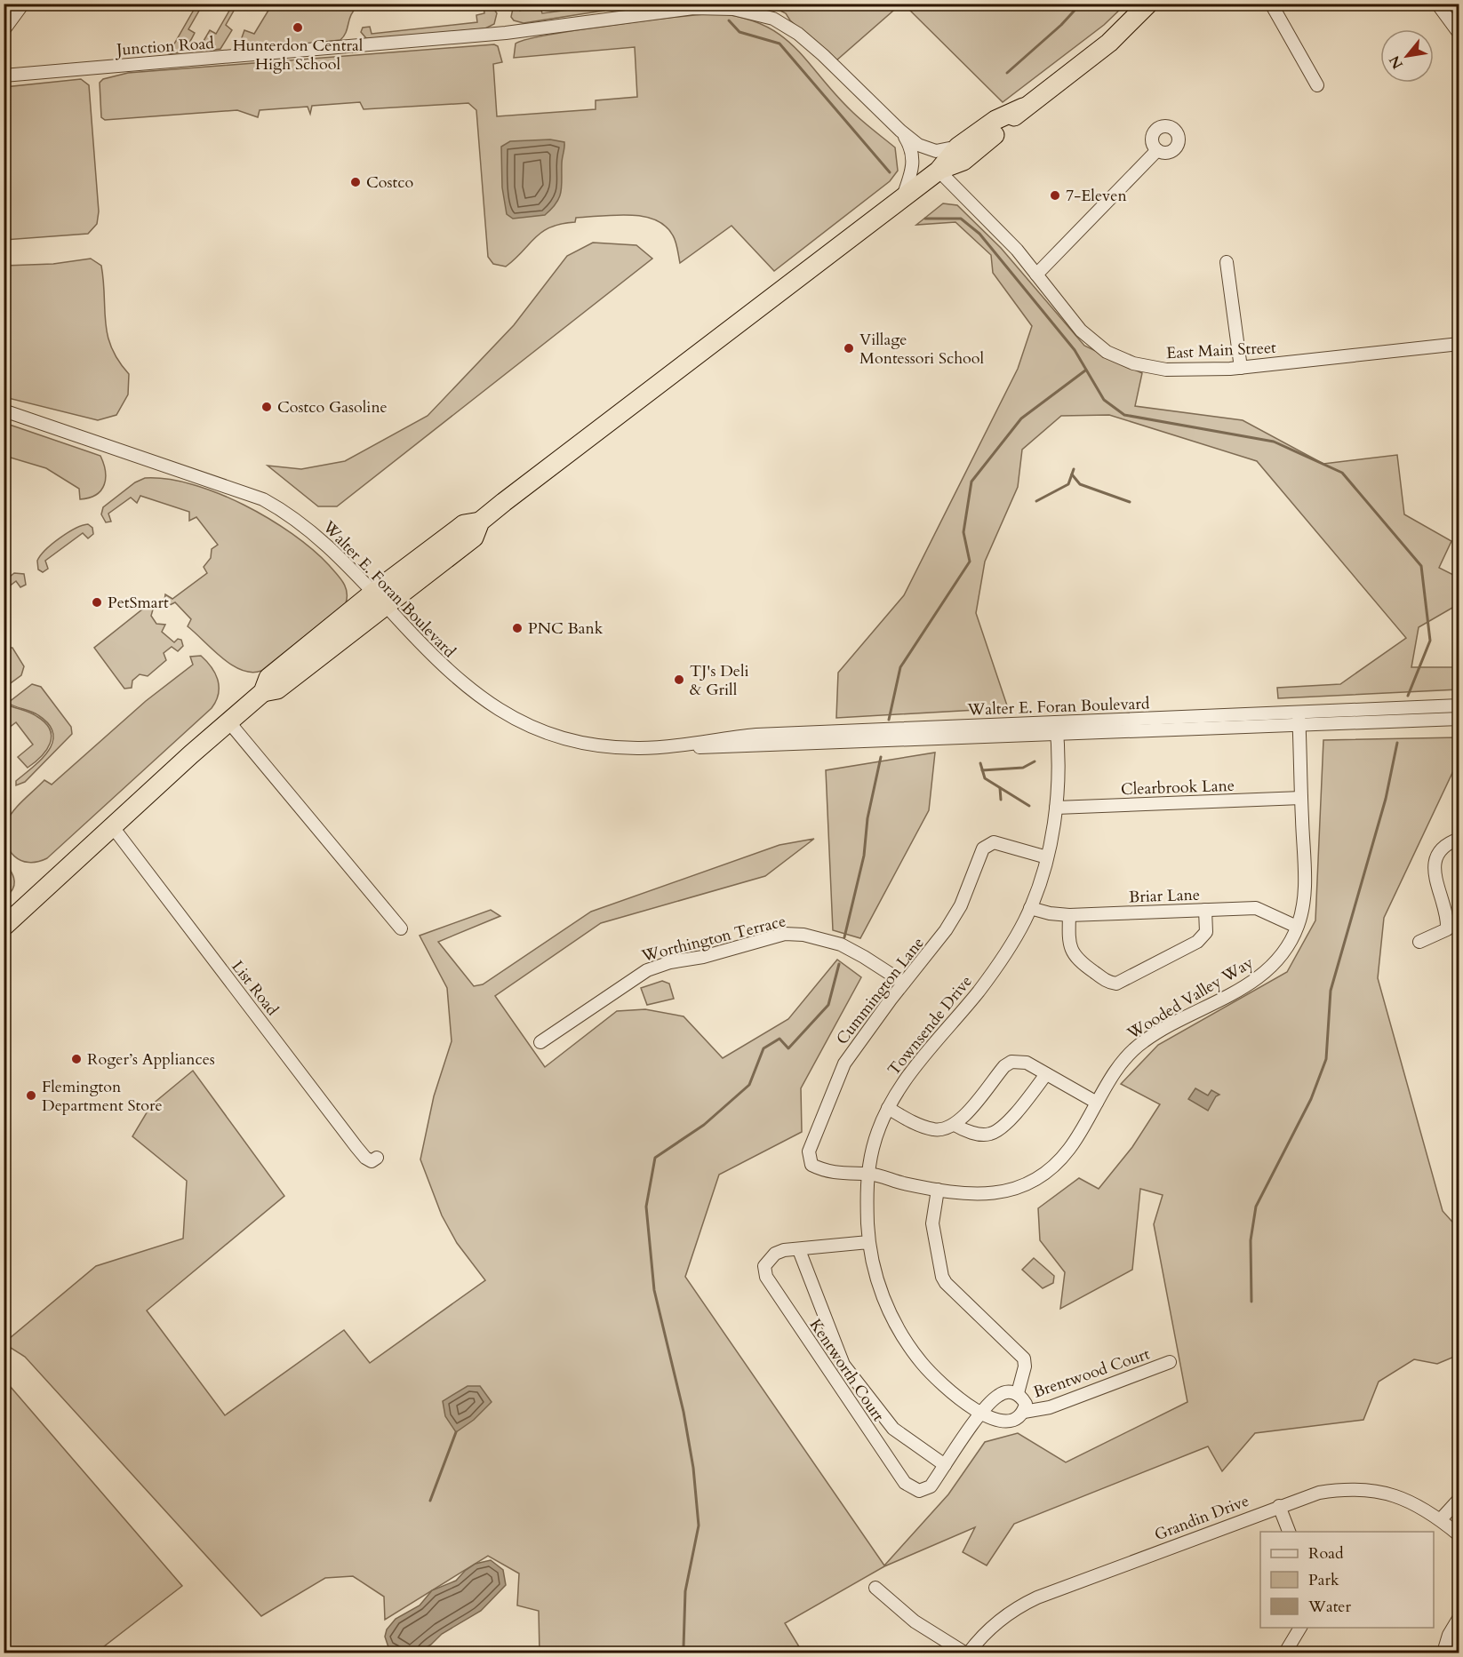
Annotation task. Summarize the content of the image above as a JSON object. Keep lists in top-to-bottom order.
{
  "streets": {
    "street": [
      "Junction Road",
      "East Main Street",
      "Walter E. Foran Boulevard",
      "Clearbrook Lane",
      "Briar Lane",
      "Worthington Terrace",
      "List Road",
      "Cummington Lane",
      "Wooded Valley Way",
      "Townsende Drive",
      "Kentworth Court",
      "Brentwood Court",
      "Grandin Drive"
    ]
  },
  "crossings": [
    ["Walter E. Foran Boulevard", "Wooded Valley Way"],
    ["Walter E. Foran Boulevard", "Townsende Drive"],
    ["Clearbrook Lane", "Wooded Valley Way"],
    ["Clearbrook Lane", "Townsende Drive"],
    ["Briar Lane", "Wooded Valley Way"],
    ["Briar Lane", "Townsende Drive"],
    ["Worthington Terrace", "Cummington Lane"],
    ["Cummington Lane", "Wooded Valley Way"],
    ["Cummington Lane", "Townsende Drive"],
    ["Wooded Valley Way", "Townsende Drive"],
    ["Townsende Drive", "Kentworth Court"],
    ["Townsende Drive", "Brentwood Court"]
  ],
  "places": [
    "Hunterdon Central High School",
    "Costco",
    "7-Eleven",
    "Village Montessori School",
    "Costco Gasoline",
    "PetSmart",
    "PNC Bank",
    "TJ's Deli & Grill",
    "Roger’s Appliances",
    "Flemington Department Store"
  ],
  "legend": ["Road", "Park", "Water"],
  "north": "bottom left"
}
